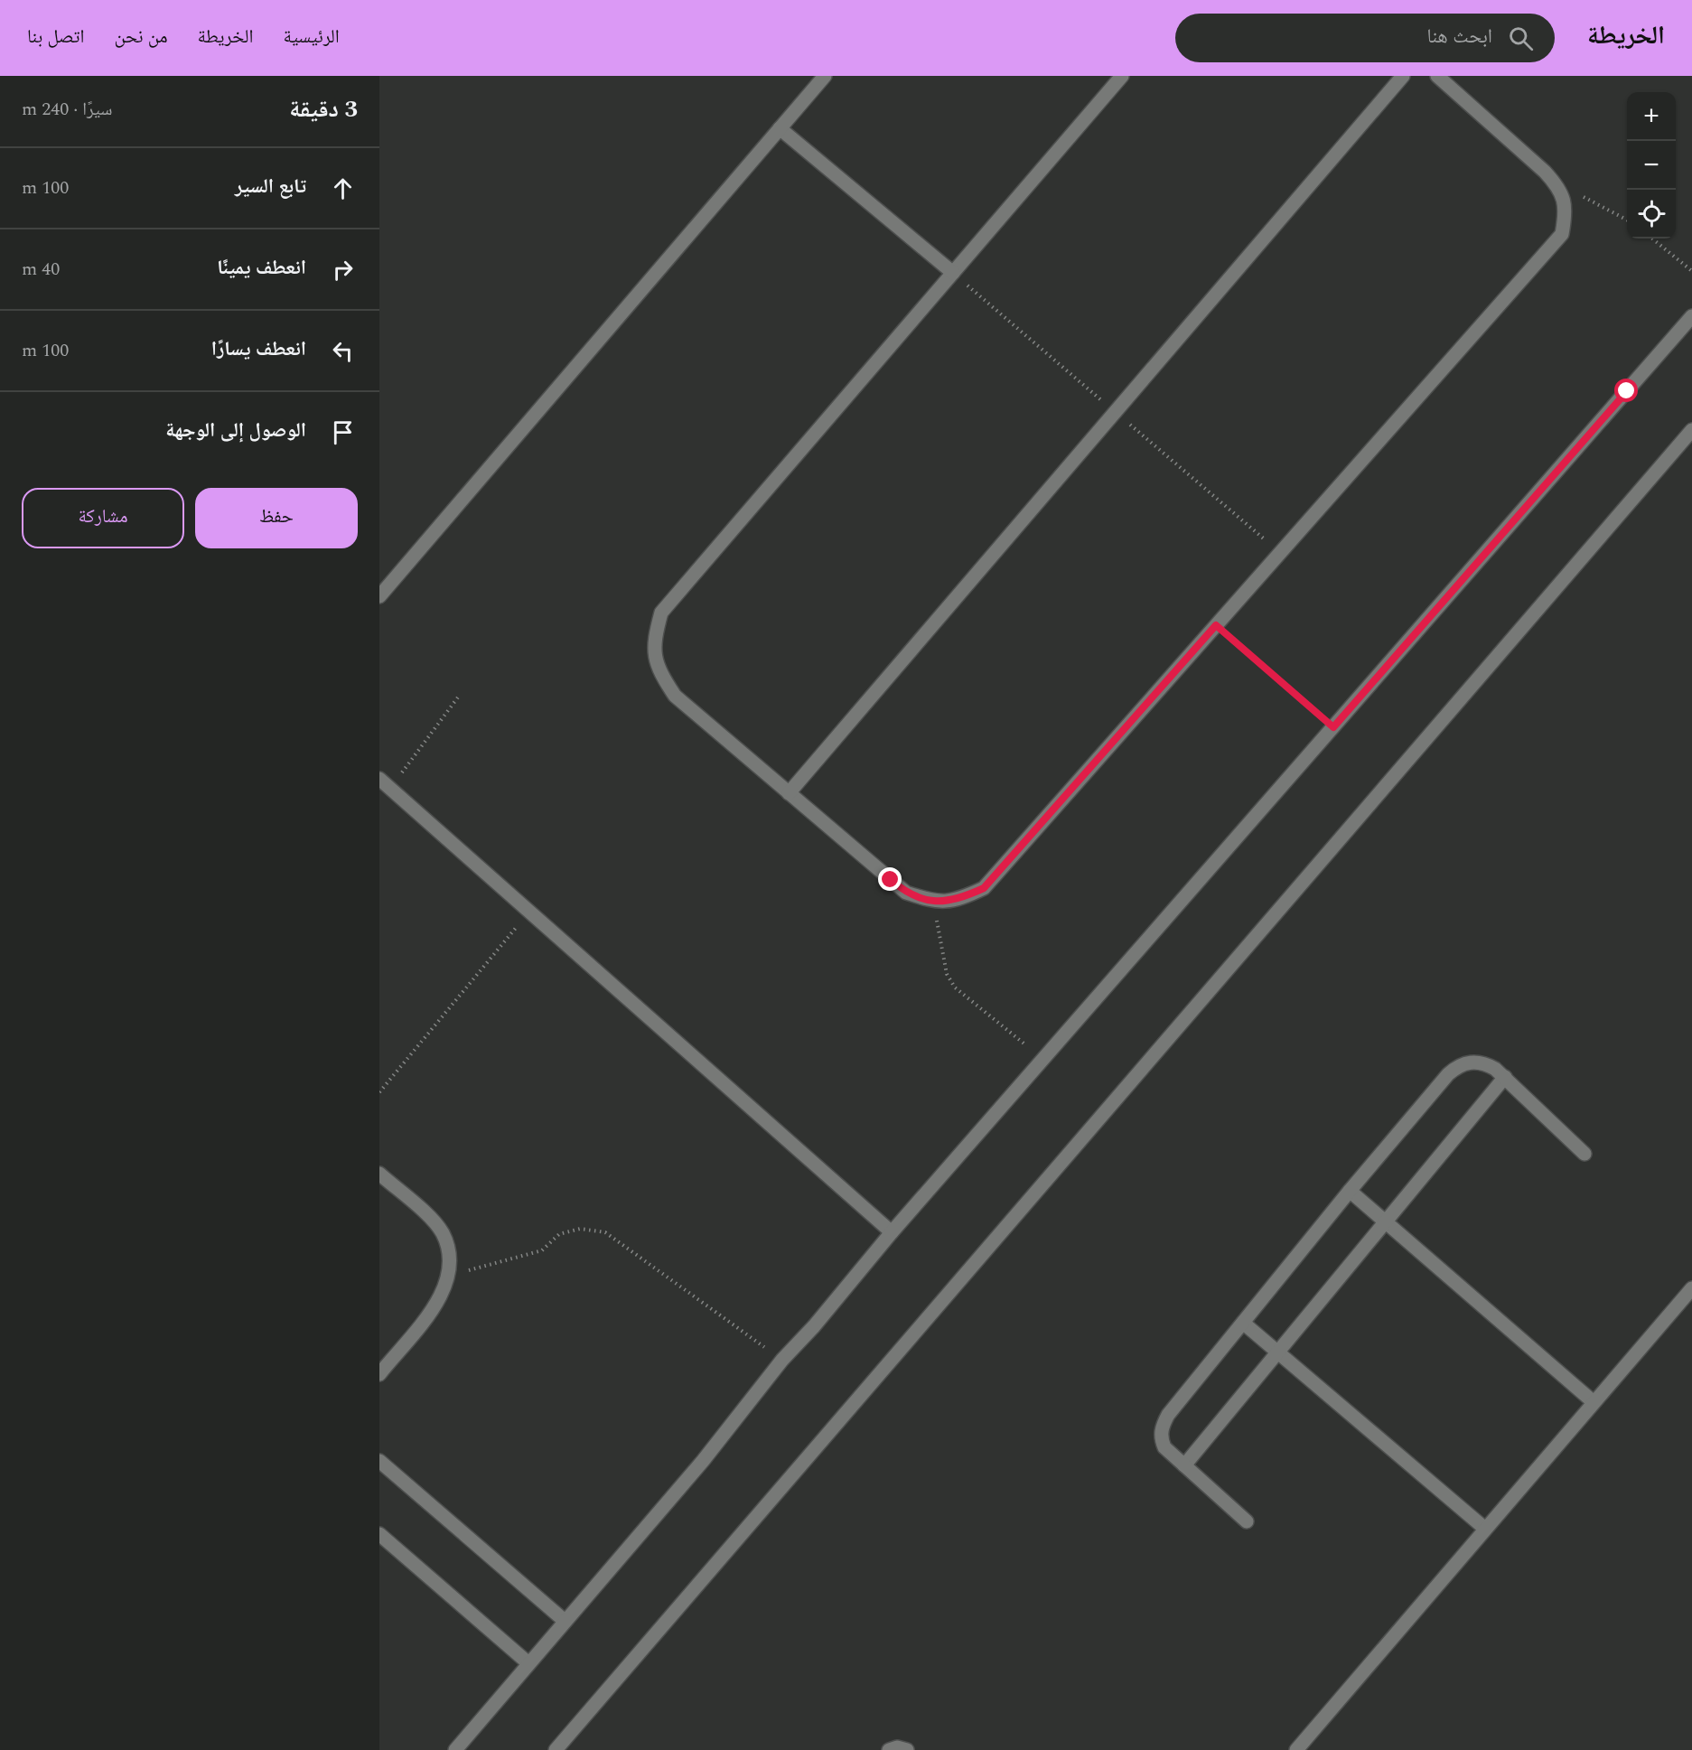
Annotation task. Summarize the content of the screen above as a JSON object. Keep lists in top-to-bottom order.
{
  "page": {
    "header": "الخريطة",
    "search": "ابحث هنا",
    "nav": [
      "الرئيسية",
      "الخريطة",
      "من نحن",
      "اتصل بنا"
    ],
    "heading": ["3 دقيقة", "سيرًا · 240 m"],
    "map_buttons": ["+", "−"],
    "list": [
      ["تابع السير", "100 m"],
      ["انعطف يمينًا", "40 m"],
      ["انعطف يسارًا", "100 m"],
      "الوصول إلى الوجهة"
    ],
    "buttons": ["حفظ", "مشاركة"]
  }
}
